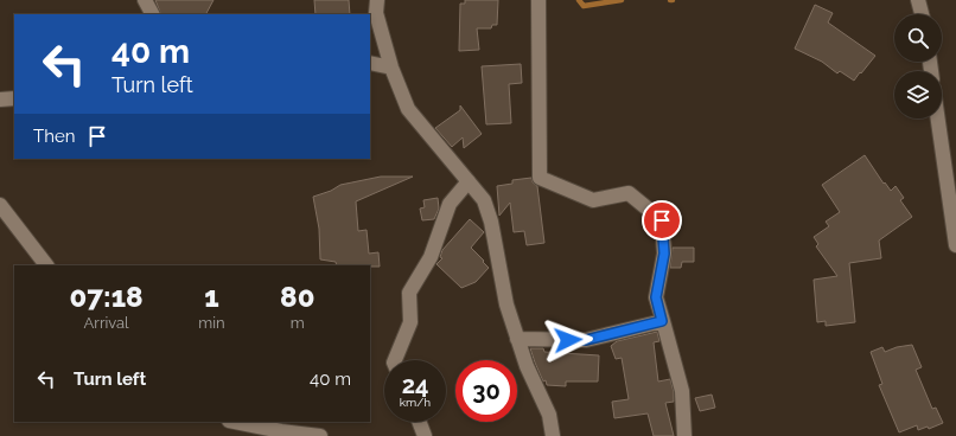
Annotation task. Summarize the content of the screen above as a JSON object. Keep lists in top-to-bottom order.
{
  "page": {
    "turn": ["40 m", "Turn left"],
    "then": "Then",
    "eta": [
      "07:18",
      "Arrival",
      "1",
      "min",
      "80",
      "m"
    ],
    "list": [
      {
        "name": "Turn left",
        "value": "40 m"
      }
    ],
    "speed": "24 km/h",
    "limit": "30"
  }
}
